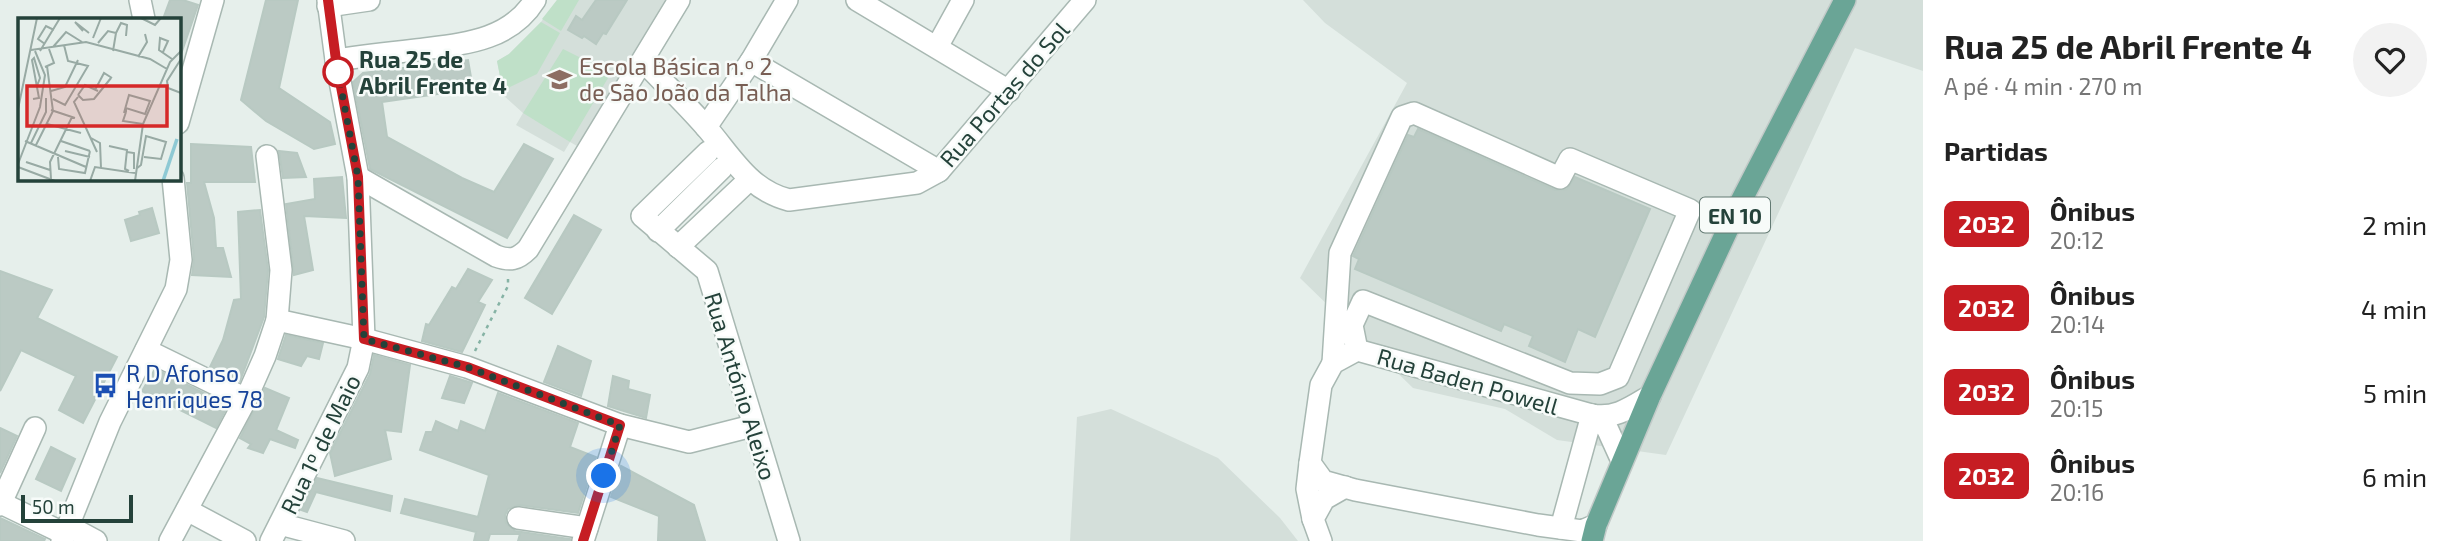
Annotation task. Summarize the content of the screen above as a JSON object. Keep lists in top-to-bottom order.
{
  "streets": {
    "main road": ["EN 10"],
    "street": [
      "Rua Portas do Sol",
      "Rua Baden Powell",
      "Rua António Aleixo",
      "Rua 1º de Maio"
    ]
  },
  "crossings": [
    ["EN 10", "Rua Baden Powell"]
  ],
  "places": {
    "other": ["Rua 25 de Abril Frente 4"],
    "school or university": ["Escola Básica n.º 2 de São João da Talha"],
    "bus stop": ["R D Afonso Henriques 78"]
  },
  "lines": ["bus line 2032"],
  "scale_bar": "50 m",
  "page": {
    "heading": [
      ["Rua 25 de Abril Frente 4", "A pé · 4 min · 270 m"],
      "Partidas"
    ],
    "list": [
      {
        "mark": "2032",
        "name": "Ônibus",
        "note": "20:12",
        "value": "2 min"
      },
      {
        "mark": "2032",
        "name": "Ônibus",
        "note": "20:14",
        "value": "4 min"
      },
      {
        "mark": "2032",
        "name": "Ônibus",
        "note": "20:15",
        "value": "5 min"
      },
      {
        "mark": "2032",
        "name": "Ônibus",
        "note": "20:16",
        "value": "6 min"
      }
    ],
    "scale": "50 m"
  }
}
